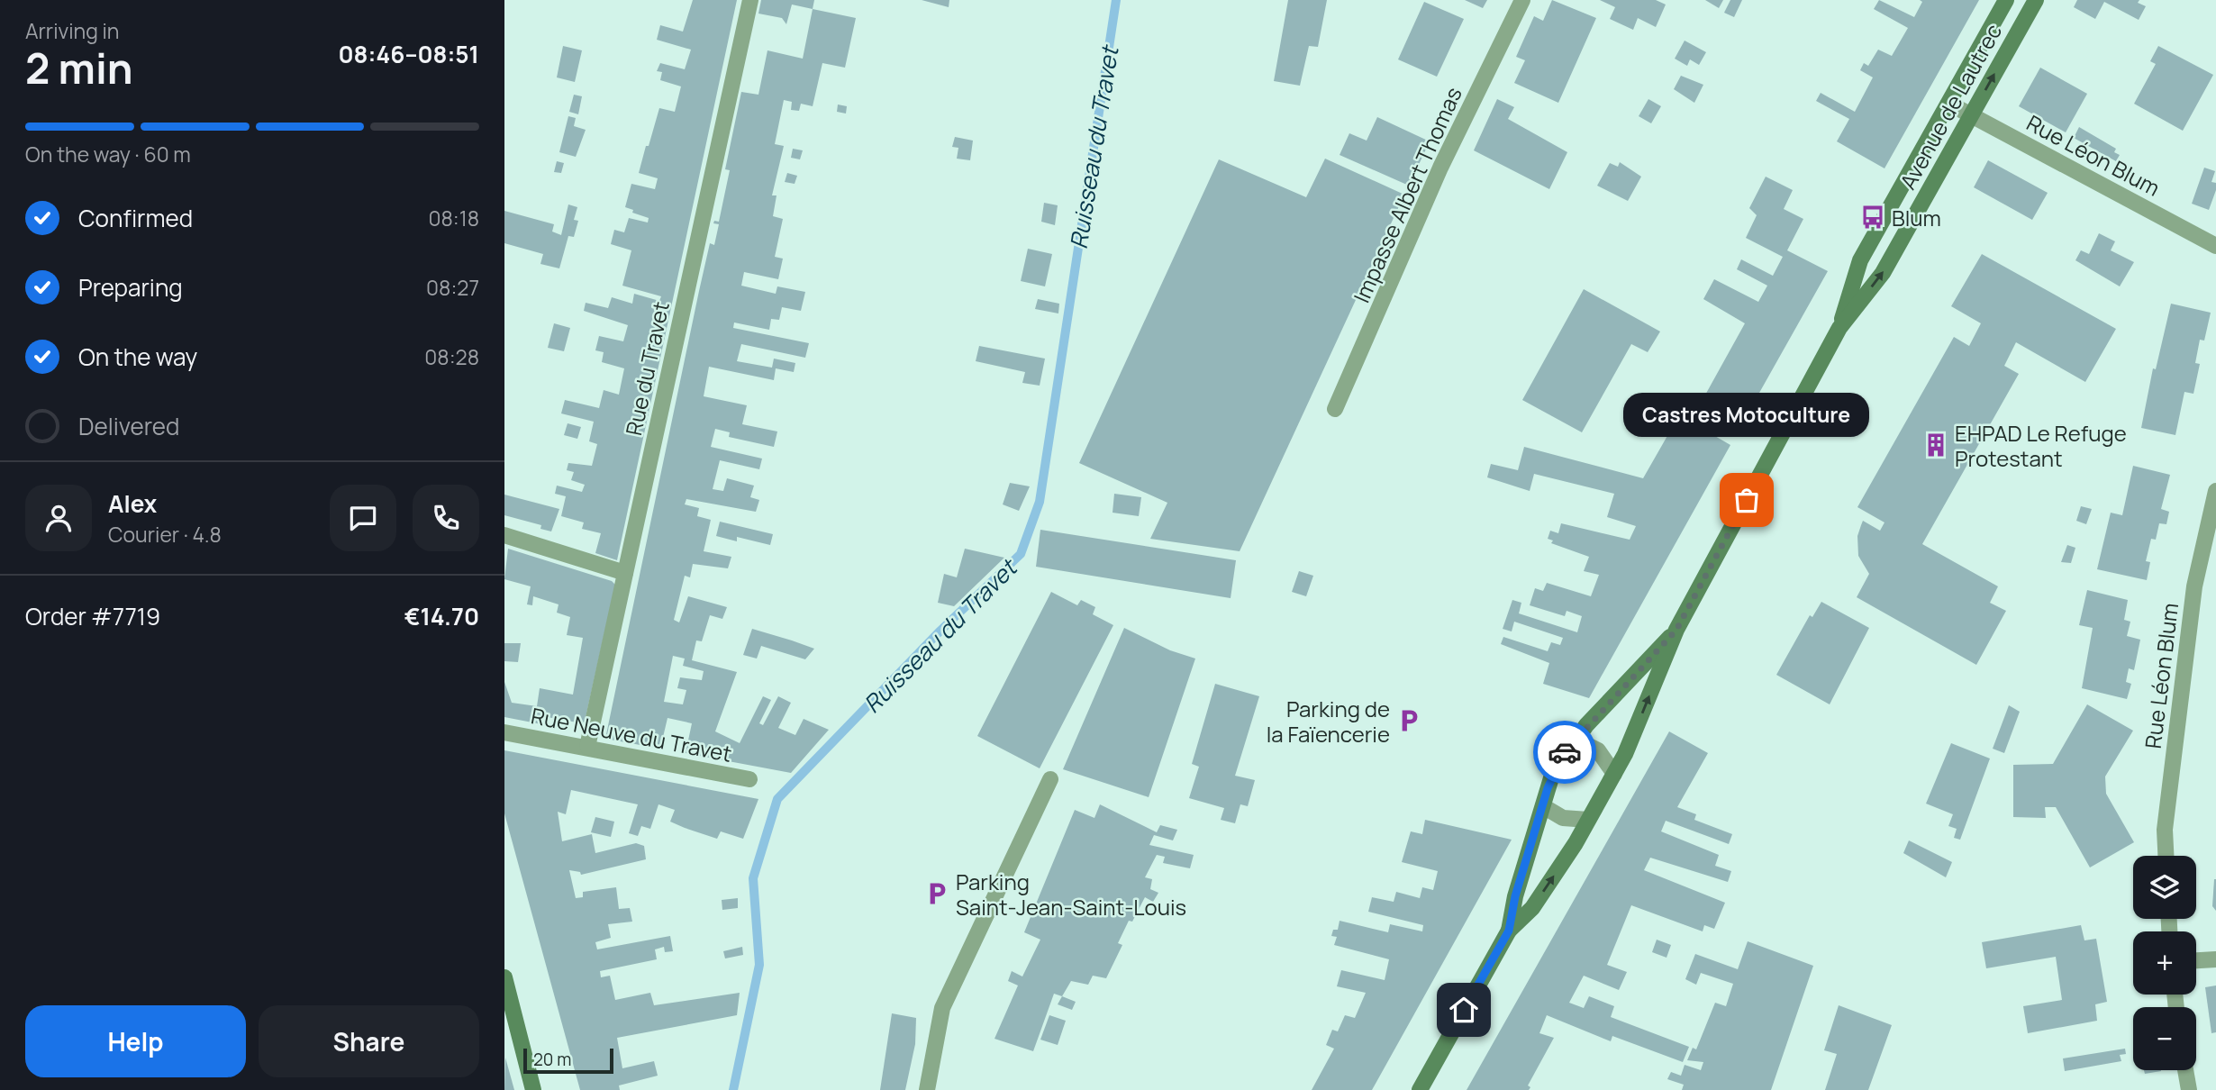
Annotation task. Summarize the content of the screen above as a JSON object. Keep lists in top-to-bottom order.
{
  "streets": {
    "main road": ["Avenue de Lautrec"],
    "street": [
      "Rue Léon Blum",
      "Impasse Albert Thomas",
      "Rue du Travet",
      "Rue Neuve du Travet"
    ]
  },
  "crossings": [
    ["Avenue de Lautrec", "Rue Léon Blum"],
    ["Rue du Travet", "Rue Neuve du Travet"]
  ],
  "water": ["Ruisseau du Travet"],
  "places": {
    "bus stop": ["Blum"],
    "building": ["EHPAD Le Refuge Protestant"],
    "other": ["Castres Motoculture"],
    "parking": ["Parking de la Faïencerie", "Parking Saint-Jean-Saint-Louis"]
  },
  "scale_bar": "20 m",
  "page": {
    "heading": ["2 min", "Arriving in", "08:46–08:51"],
    "panel": [
      "Alex",
      "Courier · 4.8",
      "Order #7719",
      "€14.70"
    ],
    "bar": "On the way · 60 m",
    "list": [
      ["Confirmed", "08:18"],
      ["Preparing", "08:27"],
      ["On the way", "08:28"],
      "Delivered"
    ],
    "bubble": "Castres Motoculture",
    "map_buttons": ["+", "−"],
    "buttons": ["Help", "Share"],
    "scale": "20 m"
  }
}
